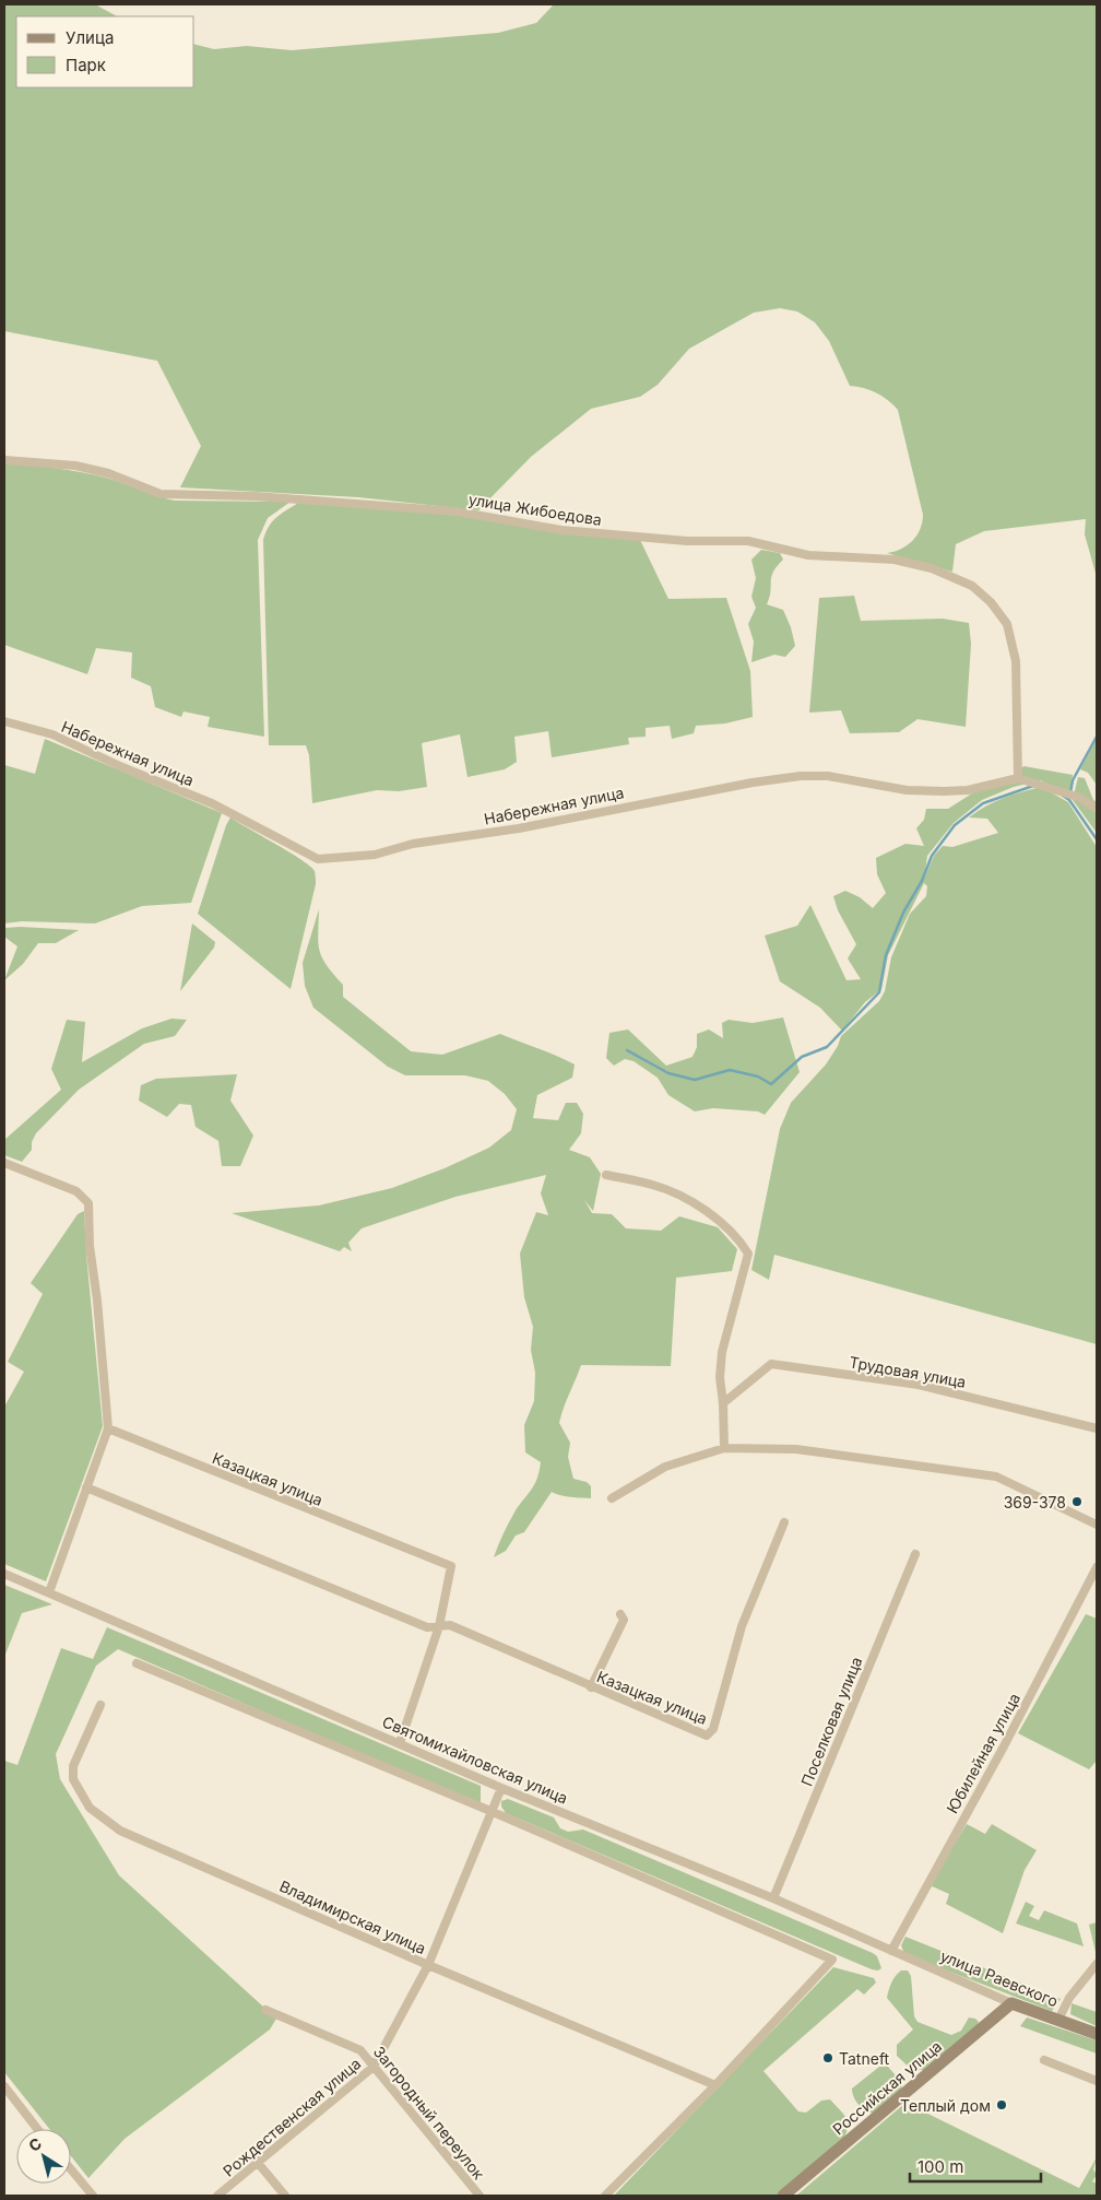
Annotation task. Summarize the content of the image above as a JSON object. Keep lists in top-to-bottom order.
{
  "streets": {
    "main road": ["улица Раевского", "Российская улица"],
    "street": [
      "улица Жибоедова",
      "Набережная улица",
      "Трудовая улица",
      "Казацкая улица",
      "Поселковая улица",
      "Юбилейная улица",
      "Святомихайловская улица",
      "Владимирская улица",
      "Загородный переулок",
      "Рождественская улица"
    ]
  },
  "crossings": [
    ["улица Жибоедова", "Набережная улица"],
    ["Казацкая улица", "Святомихайловская улица"],
    ["Поселковая улица", "Святомихайловская улица"],
    ["Юбилейная улица", "Святомихайловская улица"],
    ["Юбилейная улица", "улица Раевского"],
    ["Святомихайловская улица", "улица Раевского"],
    ["Святомихайловская улица", "Рождественская улица"],
    ["Владимирская улица", "Рождественская улица"],
    ["улица Раевского", "Российская улица"],
    ["Загородный переулок", "Рождественская улица"]
  ],
  "places": ["369-378", "Tatneft", "Теплый дом"],
  "legend": ["Улица", "Парк"],
  "scale_bar": "100 m",
  "north": "top left"
}
